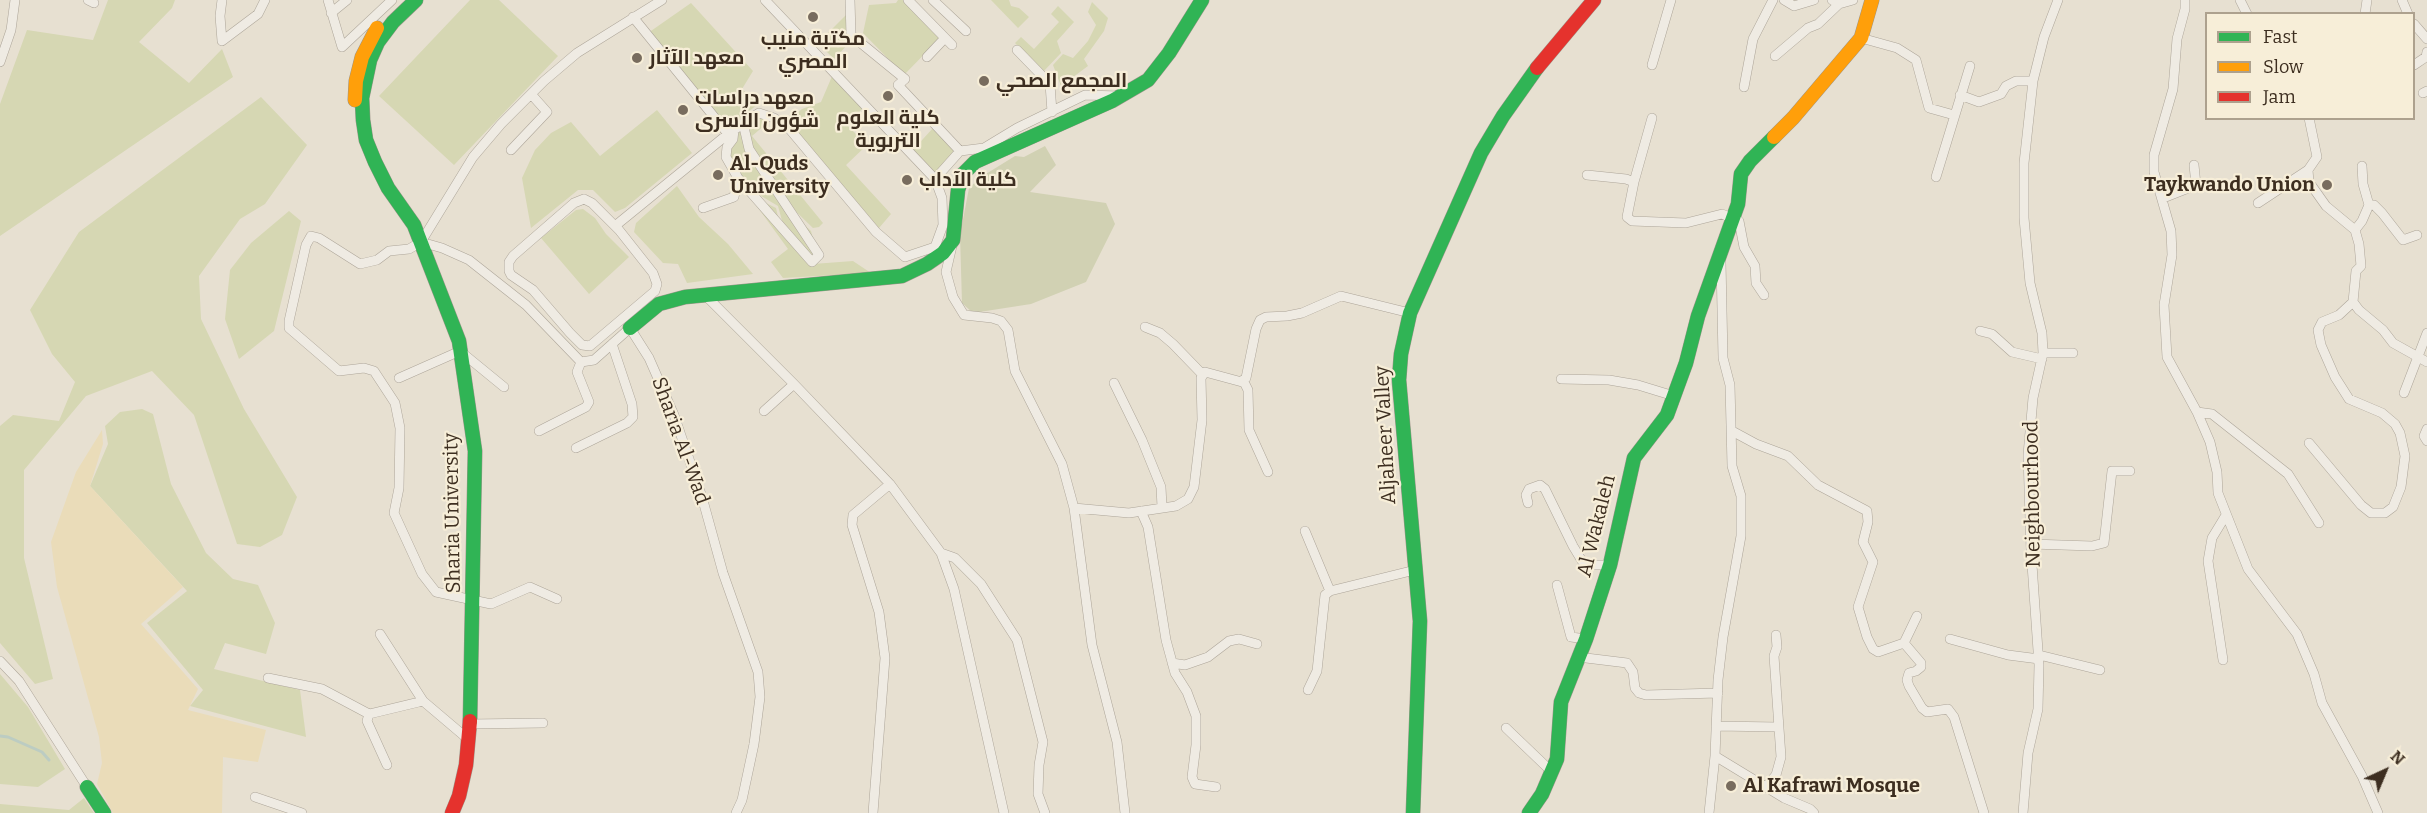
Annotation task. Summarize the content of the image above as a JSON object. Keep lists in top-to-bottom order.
{
  "streets": {
    "street": [
      "Aljaheer Valley",
      "Sharia Al-Wad",
      "Neighbourhood",
      "Sharia University",
      "Al Wakaleh"
    ]
  },
  "places": [
    "مكتبة منيب المصري",
    "معهد الآثار",
    "المجمع الصحي",
    "كلية العلوم التربوية",
    "معهد دراسات شؤون الأسرى",
    "Al-Quds University",
    "كلية الآداب",
    "Taykwando Union",
    "Al Kafrawi Mosque"
  ],
  "legend": ["Fast", "Slow", "Jam"],
  "north": "top right"
}
